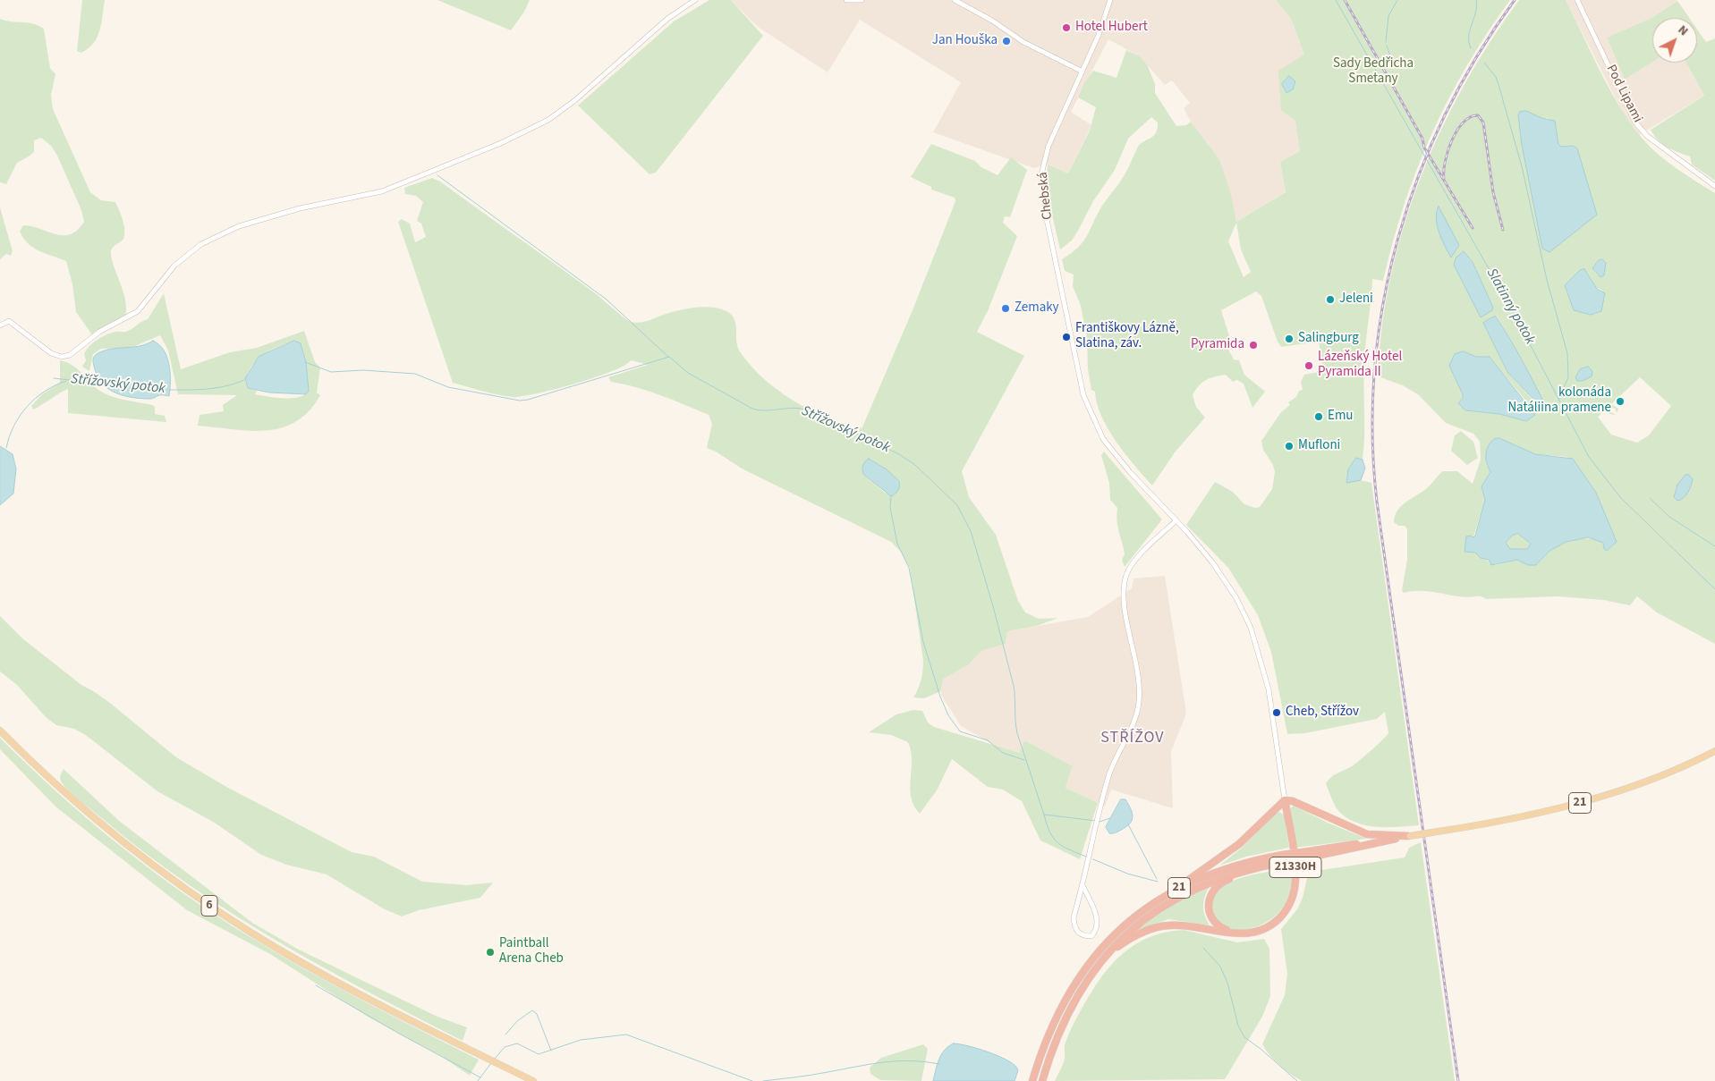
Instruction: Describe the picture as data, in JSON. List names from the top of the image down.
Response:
{
  "streets": {
    "highway": ["21", "21330H"],
    "main road": ["6"],
    "street": ["Pod Lipami", "Chebská"]
  },
  "crossings": [
    ["Chebská", "21330H"],
    ["21", "21330H"]
  ],
  "districts": ["STŘÍŽOV"],
  "water": ["Slatinný potok", "Střížovský potok"],
  "parks": ["Sady Bedřicha Smetany"],
  "places": [
    "Hotel Hubert",
    "Jan Houška",
    "Jeleni",
    "Zemaky",
    "Františkovy Lázně, Slatina, záv.",
    "Salingburg",
    "Pyramida",
    "Lázeňský Hotel Pyramida II",
    "kolonáda Natáliina pramene",
    "Emu",
    "Mufloni",
    "Cheb, Střížov",
    "Paintball Arena Cheb"
  ],
  "north": "top right"
}
